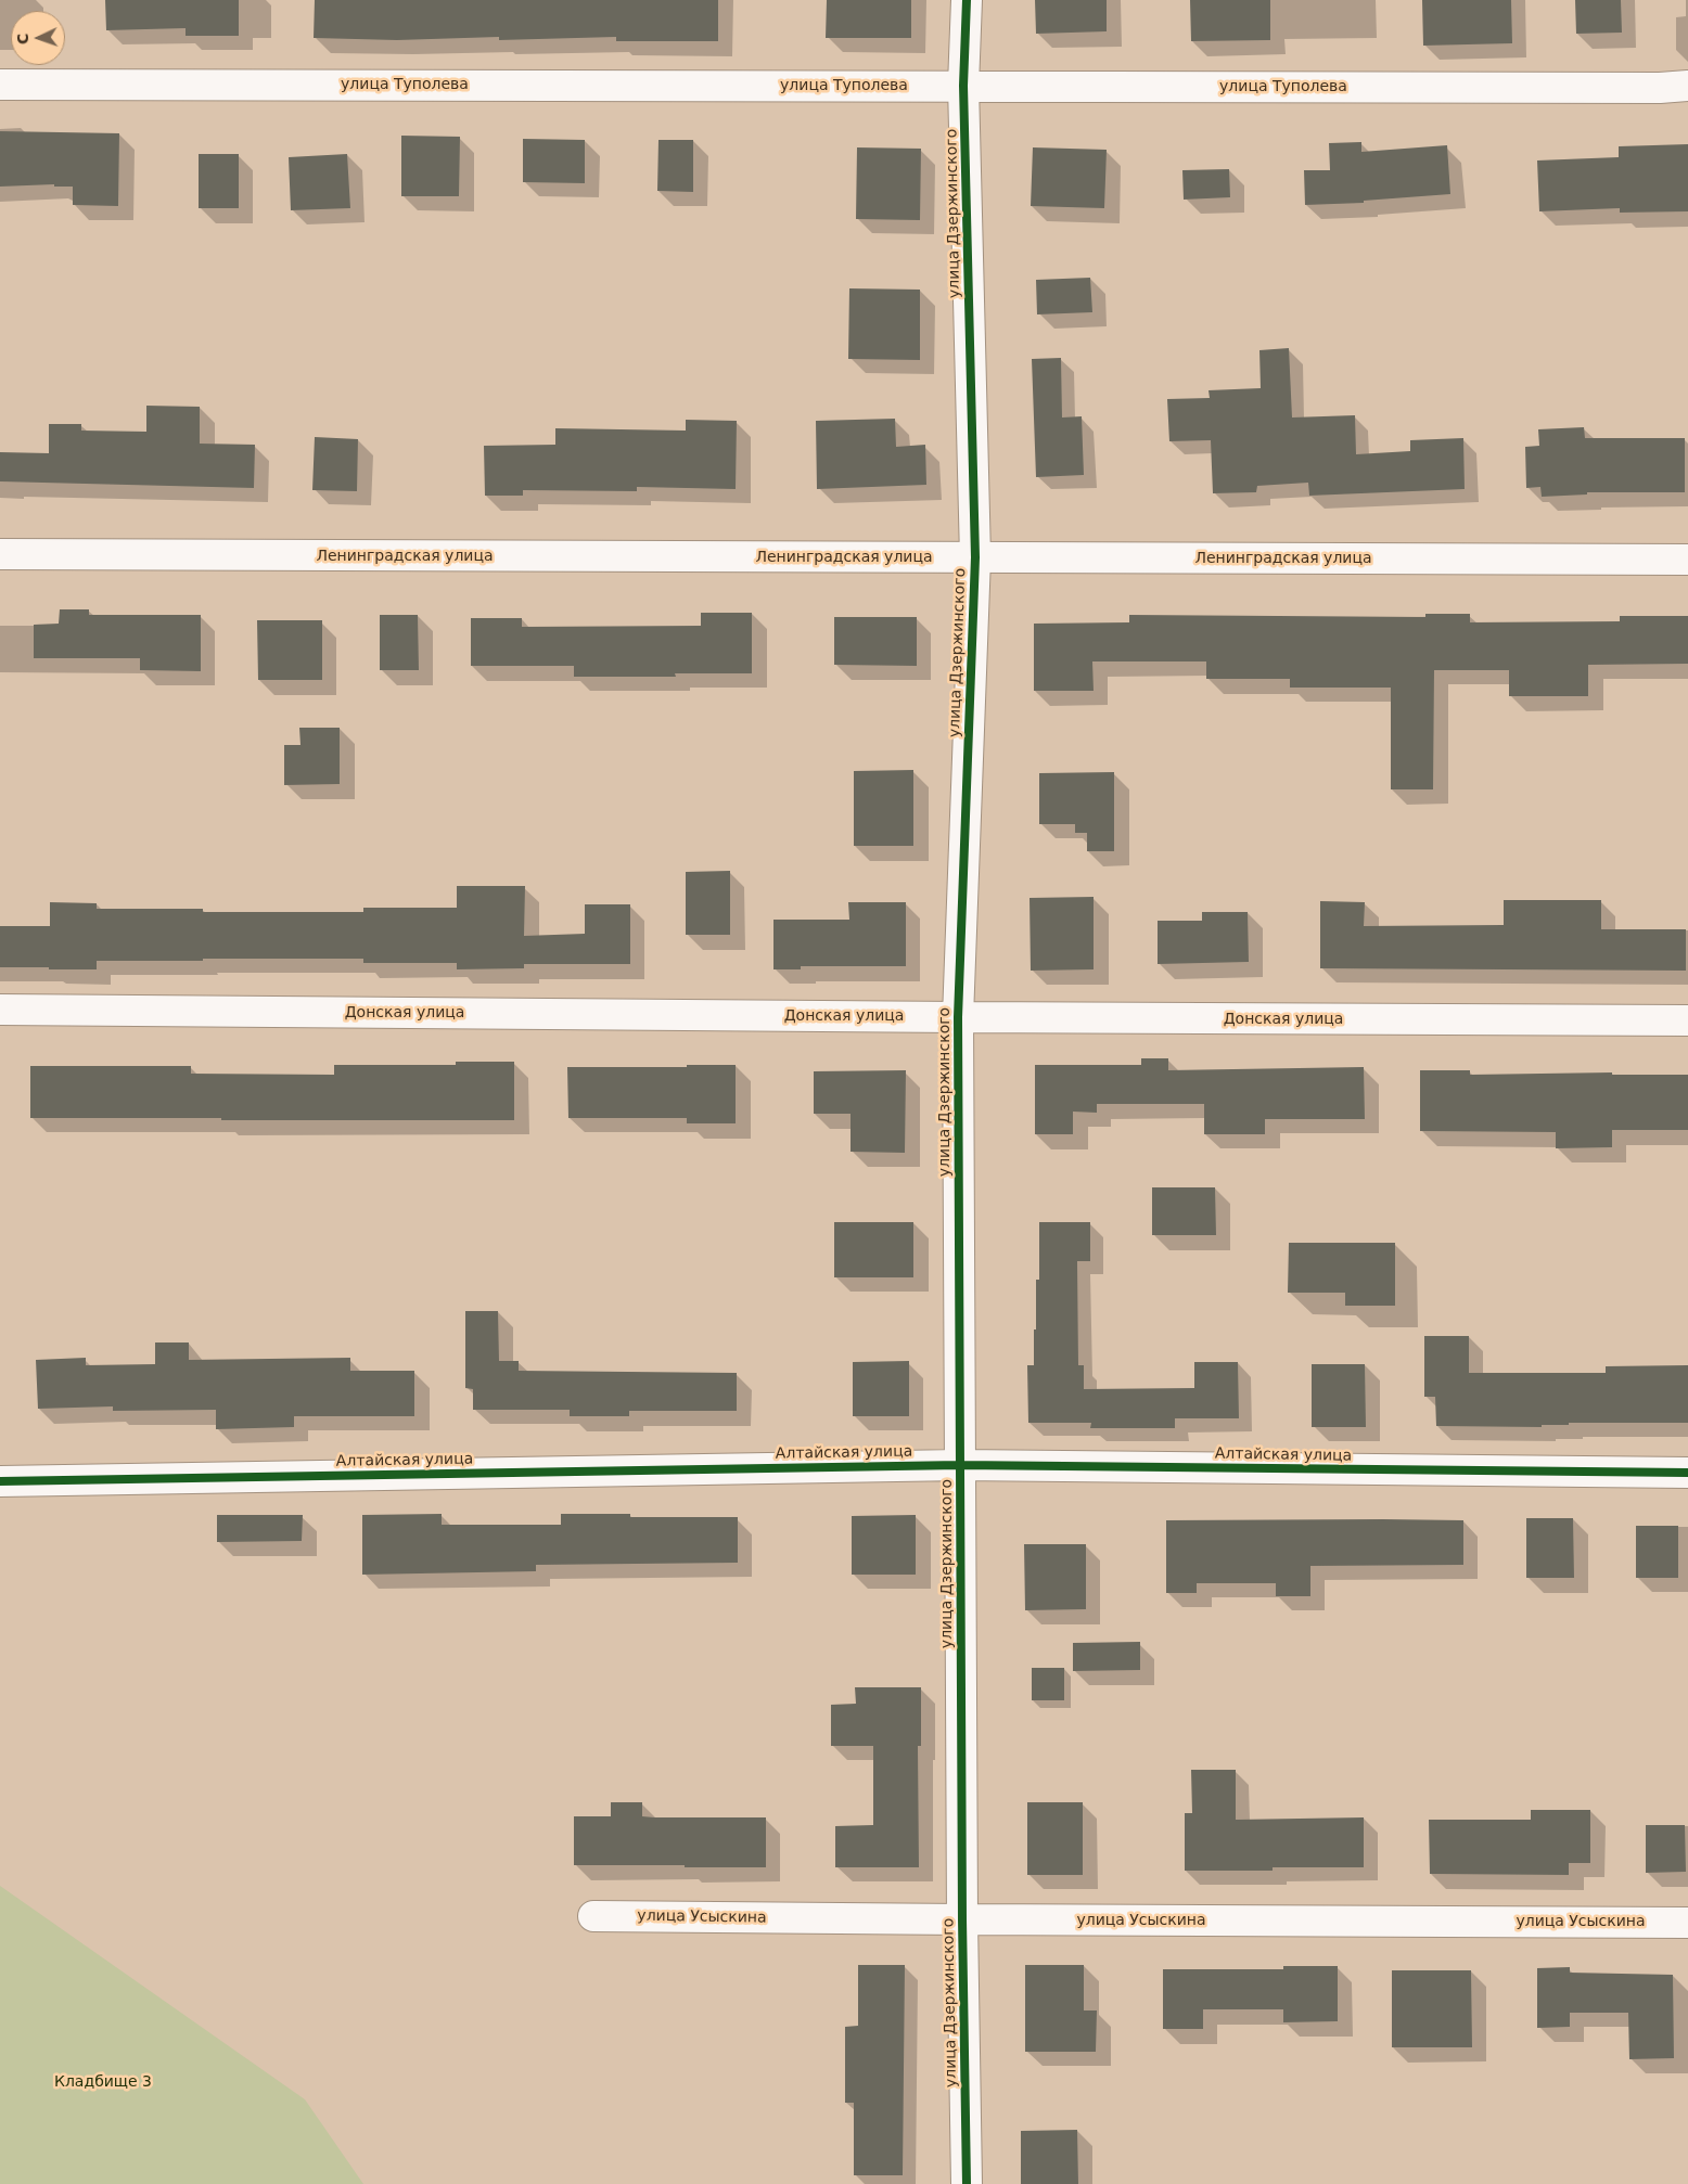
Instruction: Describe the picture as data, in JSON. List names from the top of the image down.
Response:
{
  "streets": {
    "street": [
      "улица Туполева",
      "улица Дзержинского",
      "Ленинградская улица",
      "Донская улица",
      "Алтайская улица",
      "улица Усыскина"
    ]
  },
  "crossings": [
    ["улица Туполева", "улица Дзержинского"],
    ["улица Дзержинского", "Ленинградская улица"],
    ["улица Дзержинского", "Донская улица"],
    ["улица Дзержинского", "Алтайская улица"],
    ["улица Дзержинского", "улица Усыскина"]
  ],
  "parks": ["Кладбище 3"],
  "north": "left"
}
